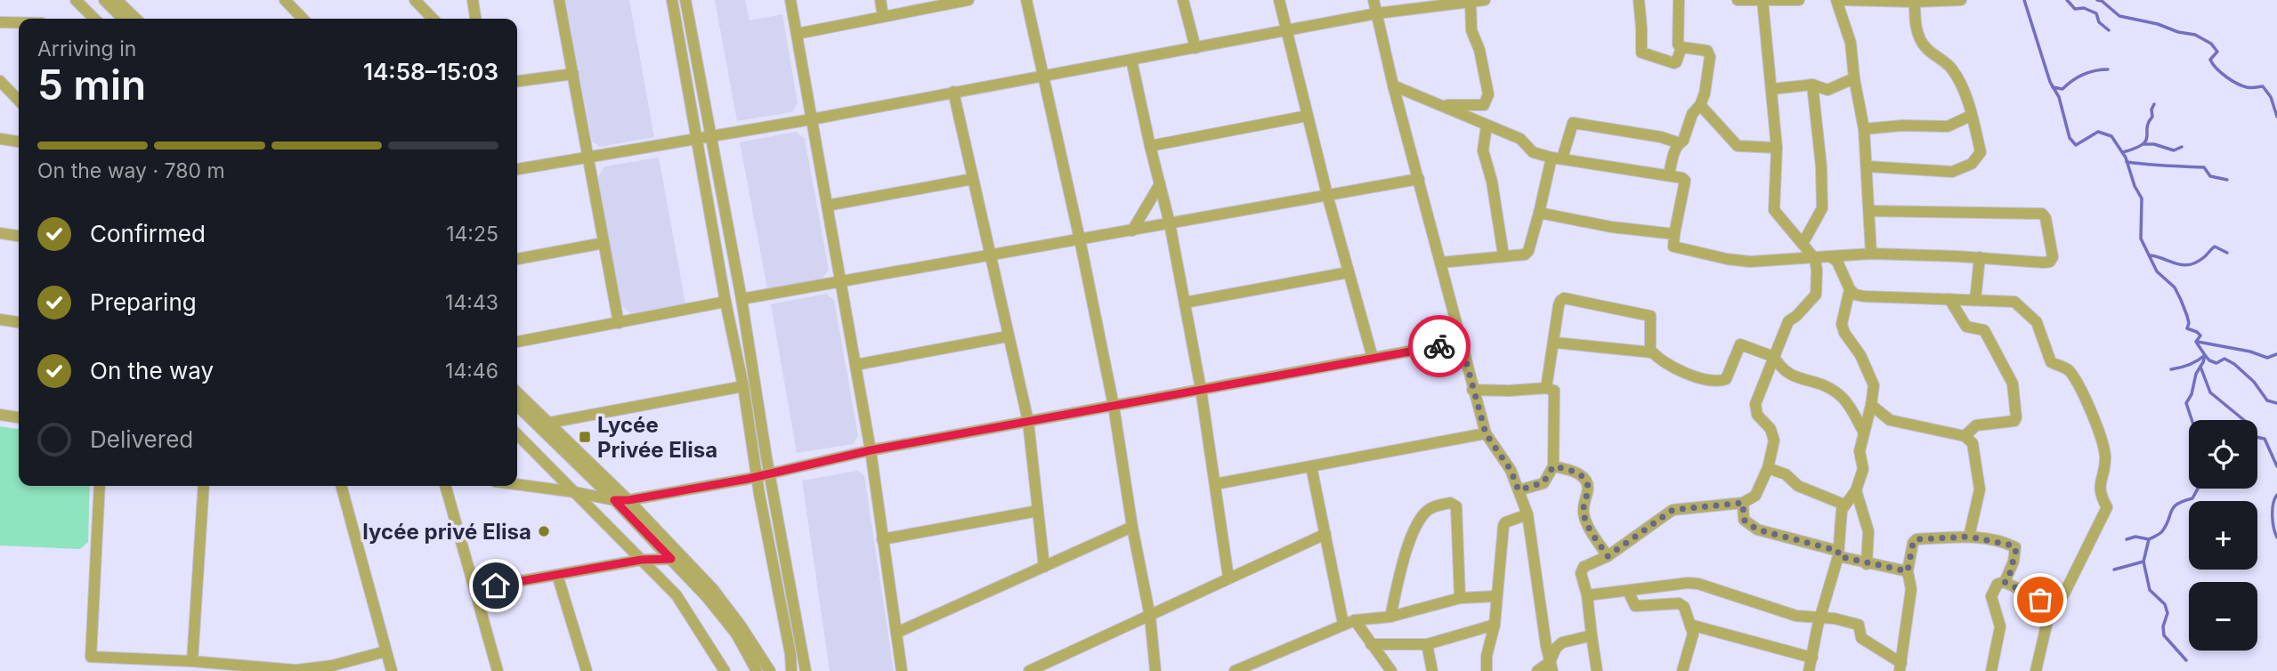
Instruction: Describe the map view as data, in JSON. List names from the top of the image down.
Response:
{
  "places": {
    "transit": ["Lycée Privée Elisa"],
    "other": ["lycée privé Elisa"]
  },
  "page": {
    "heading": ["5 min", "Arriving in", "14:58–15:03"],
    "bar": "On the way · 780 m",
    "list": [
      ["Confirmed", "14:25"],
      ["Preparing", "14:43"],
      ["On the way", "14:46"],
      "Delivered"
    ],
    "map_buttons": ["+", "−"]
  }
}
